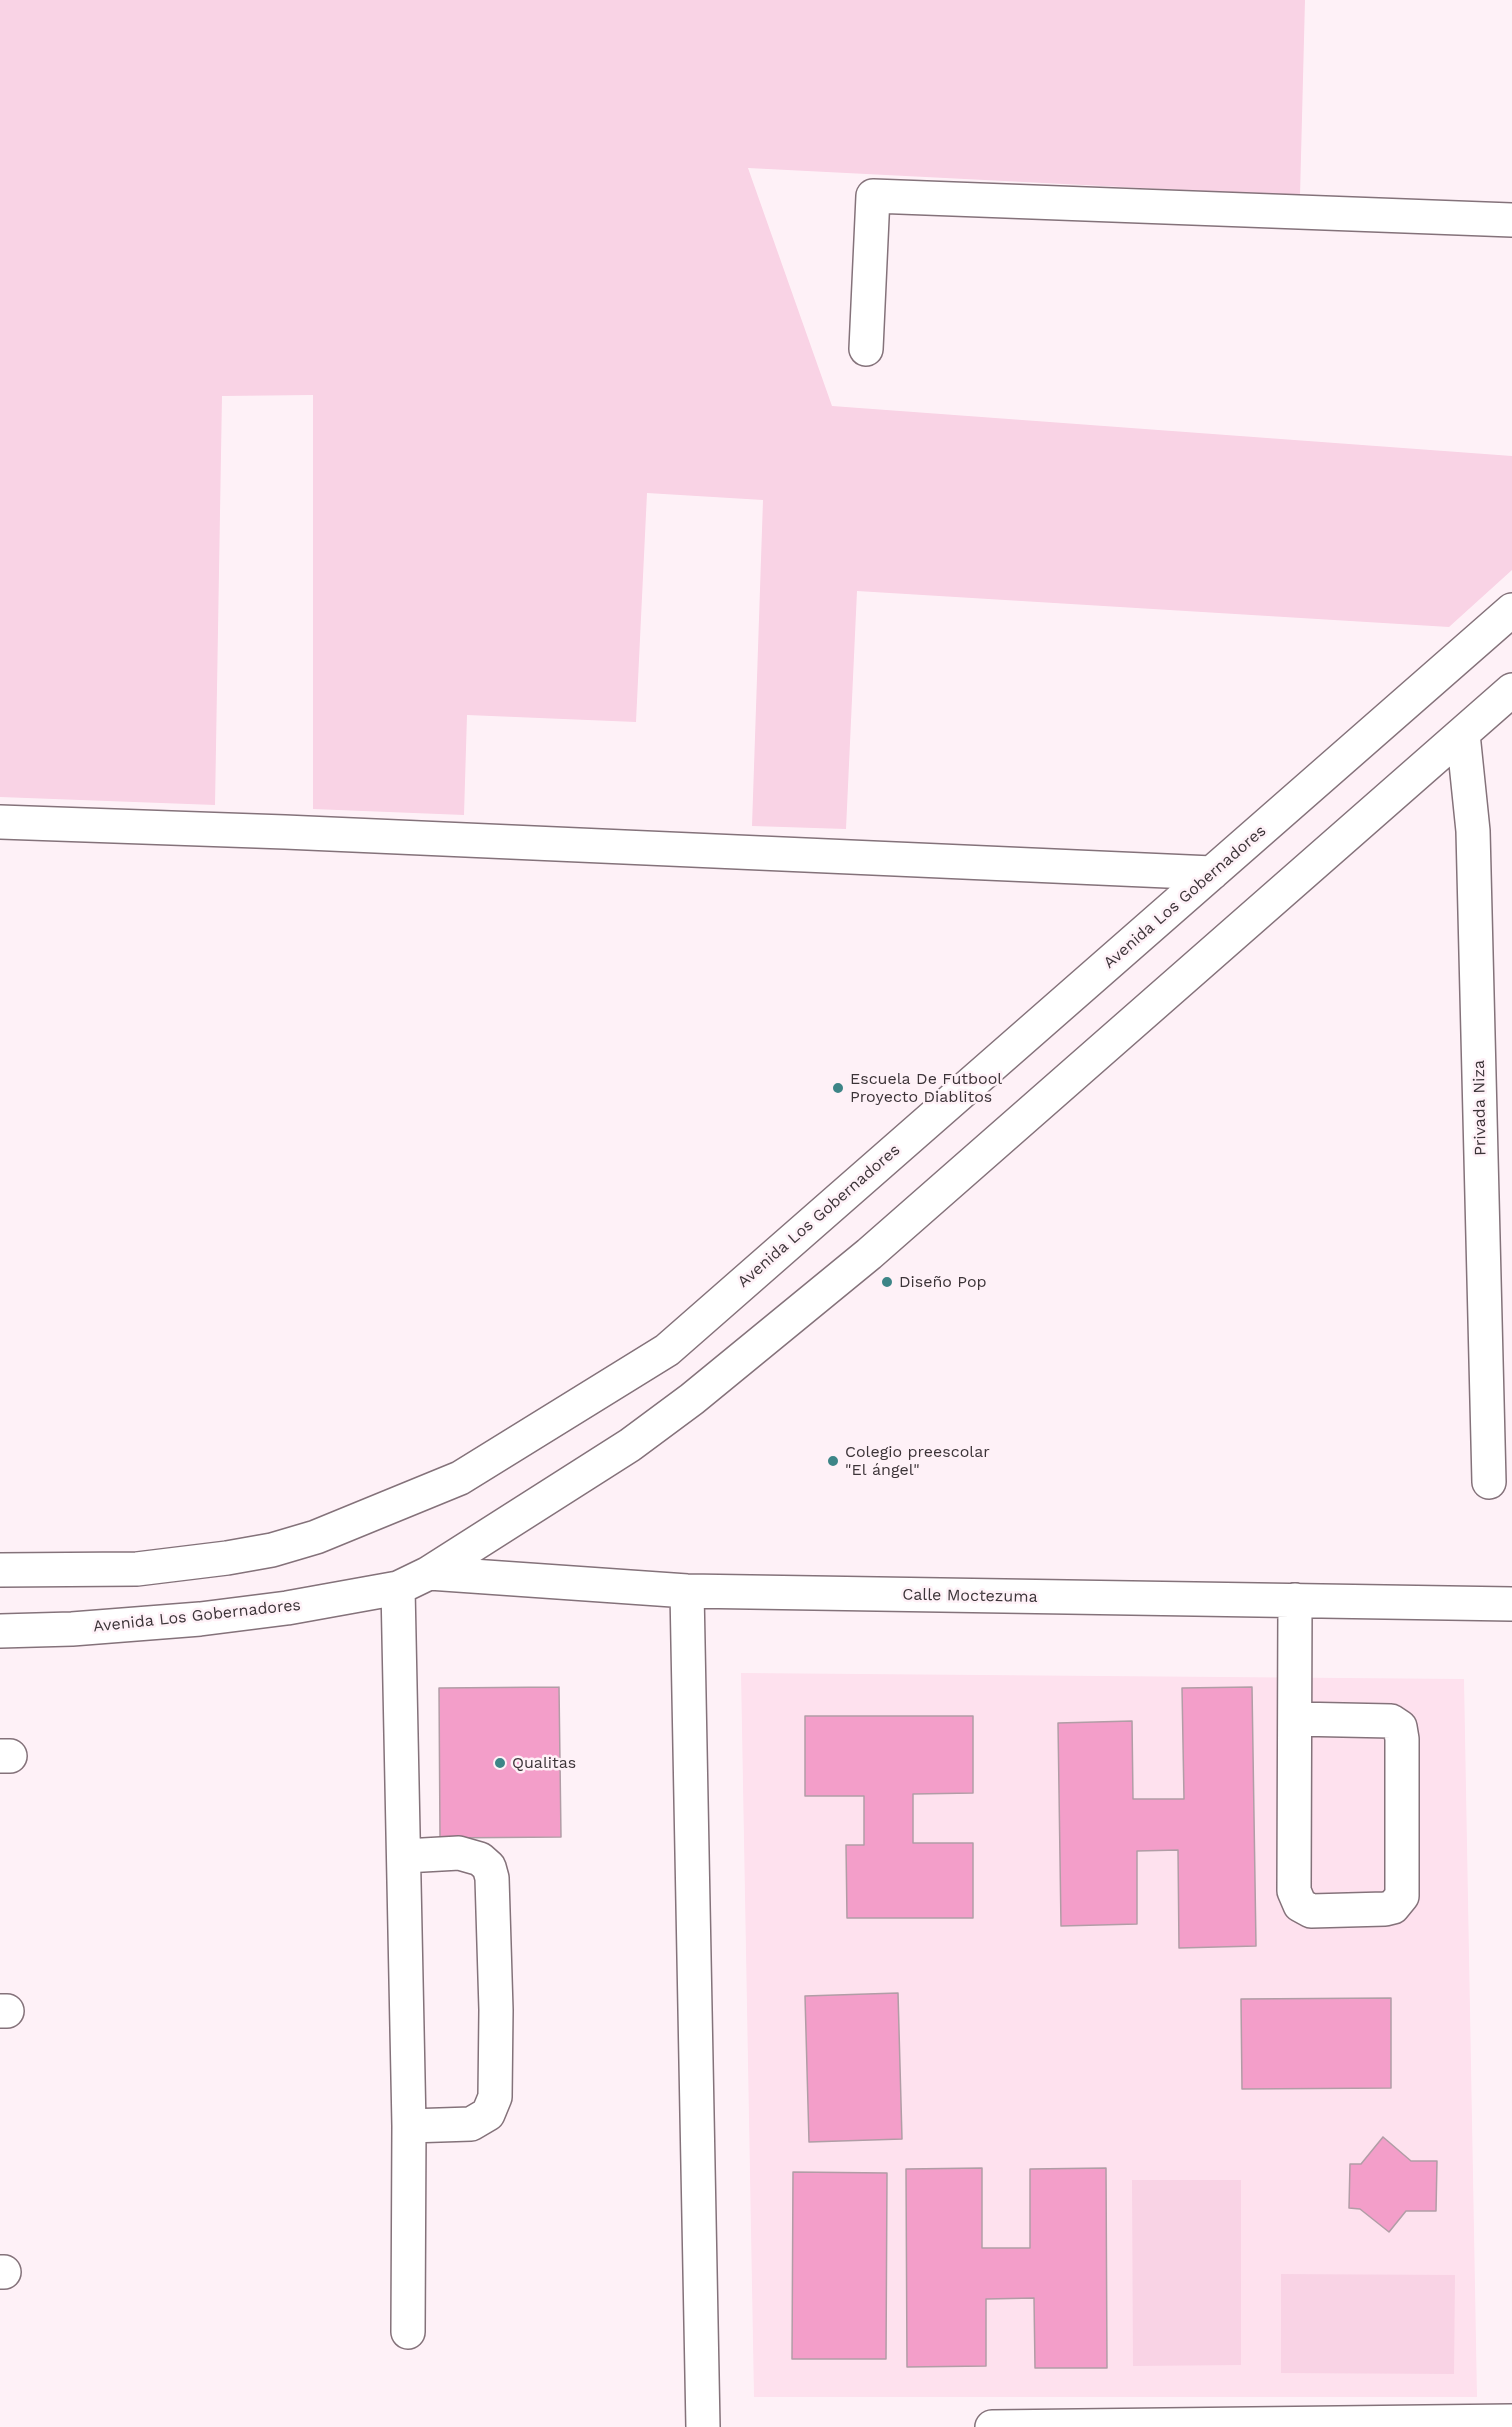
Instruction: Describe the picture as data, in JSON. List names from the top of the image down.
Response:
{
  "streets": {
    "street": ["Avenida Los Gobernadores", "Privada Niza", "Calle Moctezuma"]
  },
  "crossings": [
    ["Avenida Los Gobernadores", "Privada Niza"],
    ["Avenida Los Gobernadores", "Calle Moctezuma"]
  ],
  "places": [
    "Escuela De Futbool Proyecto Diablitos",
    "Diseño Pop",
    "Colegio preescolar \"El ángel\"",
    "Qualitas"
  ]
}
